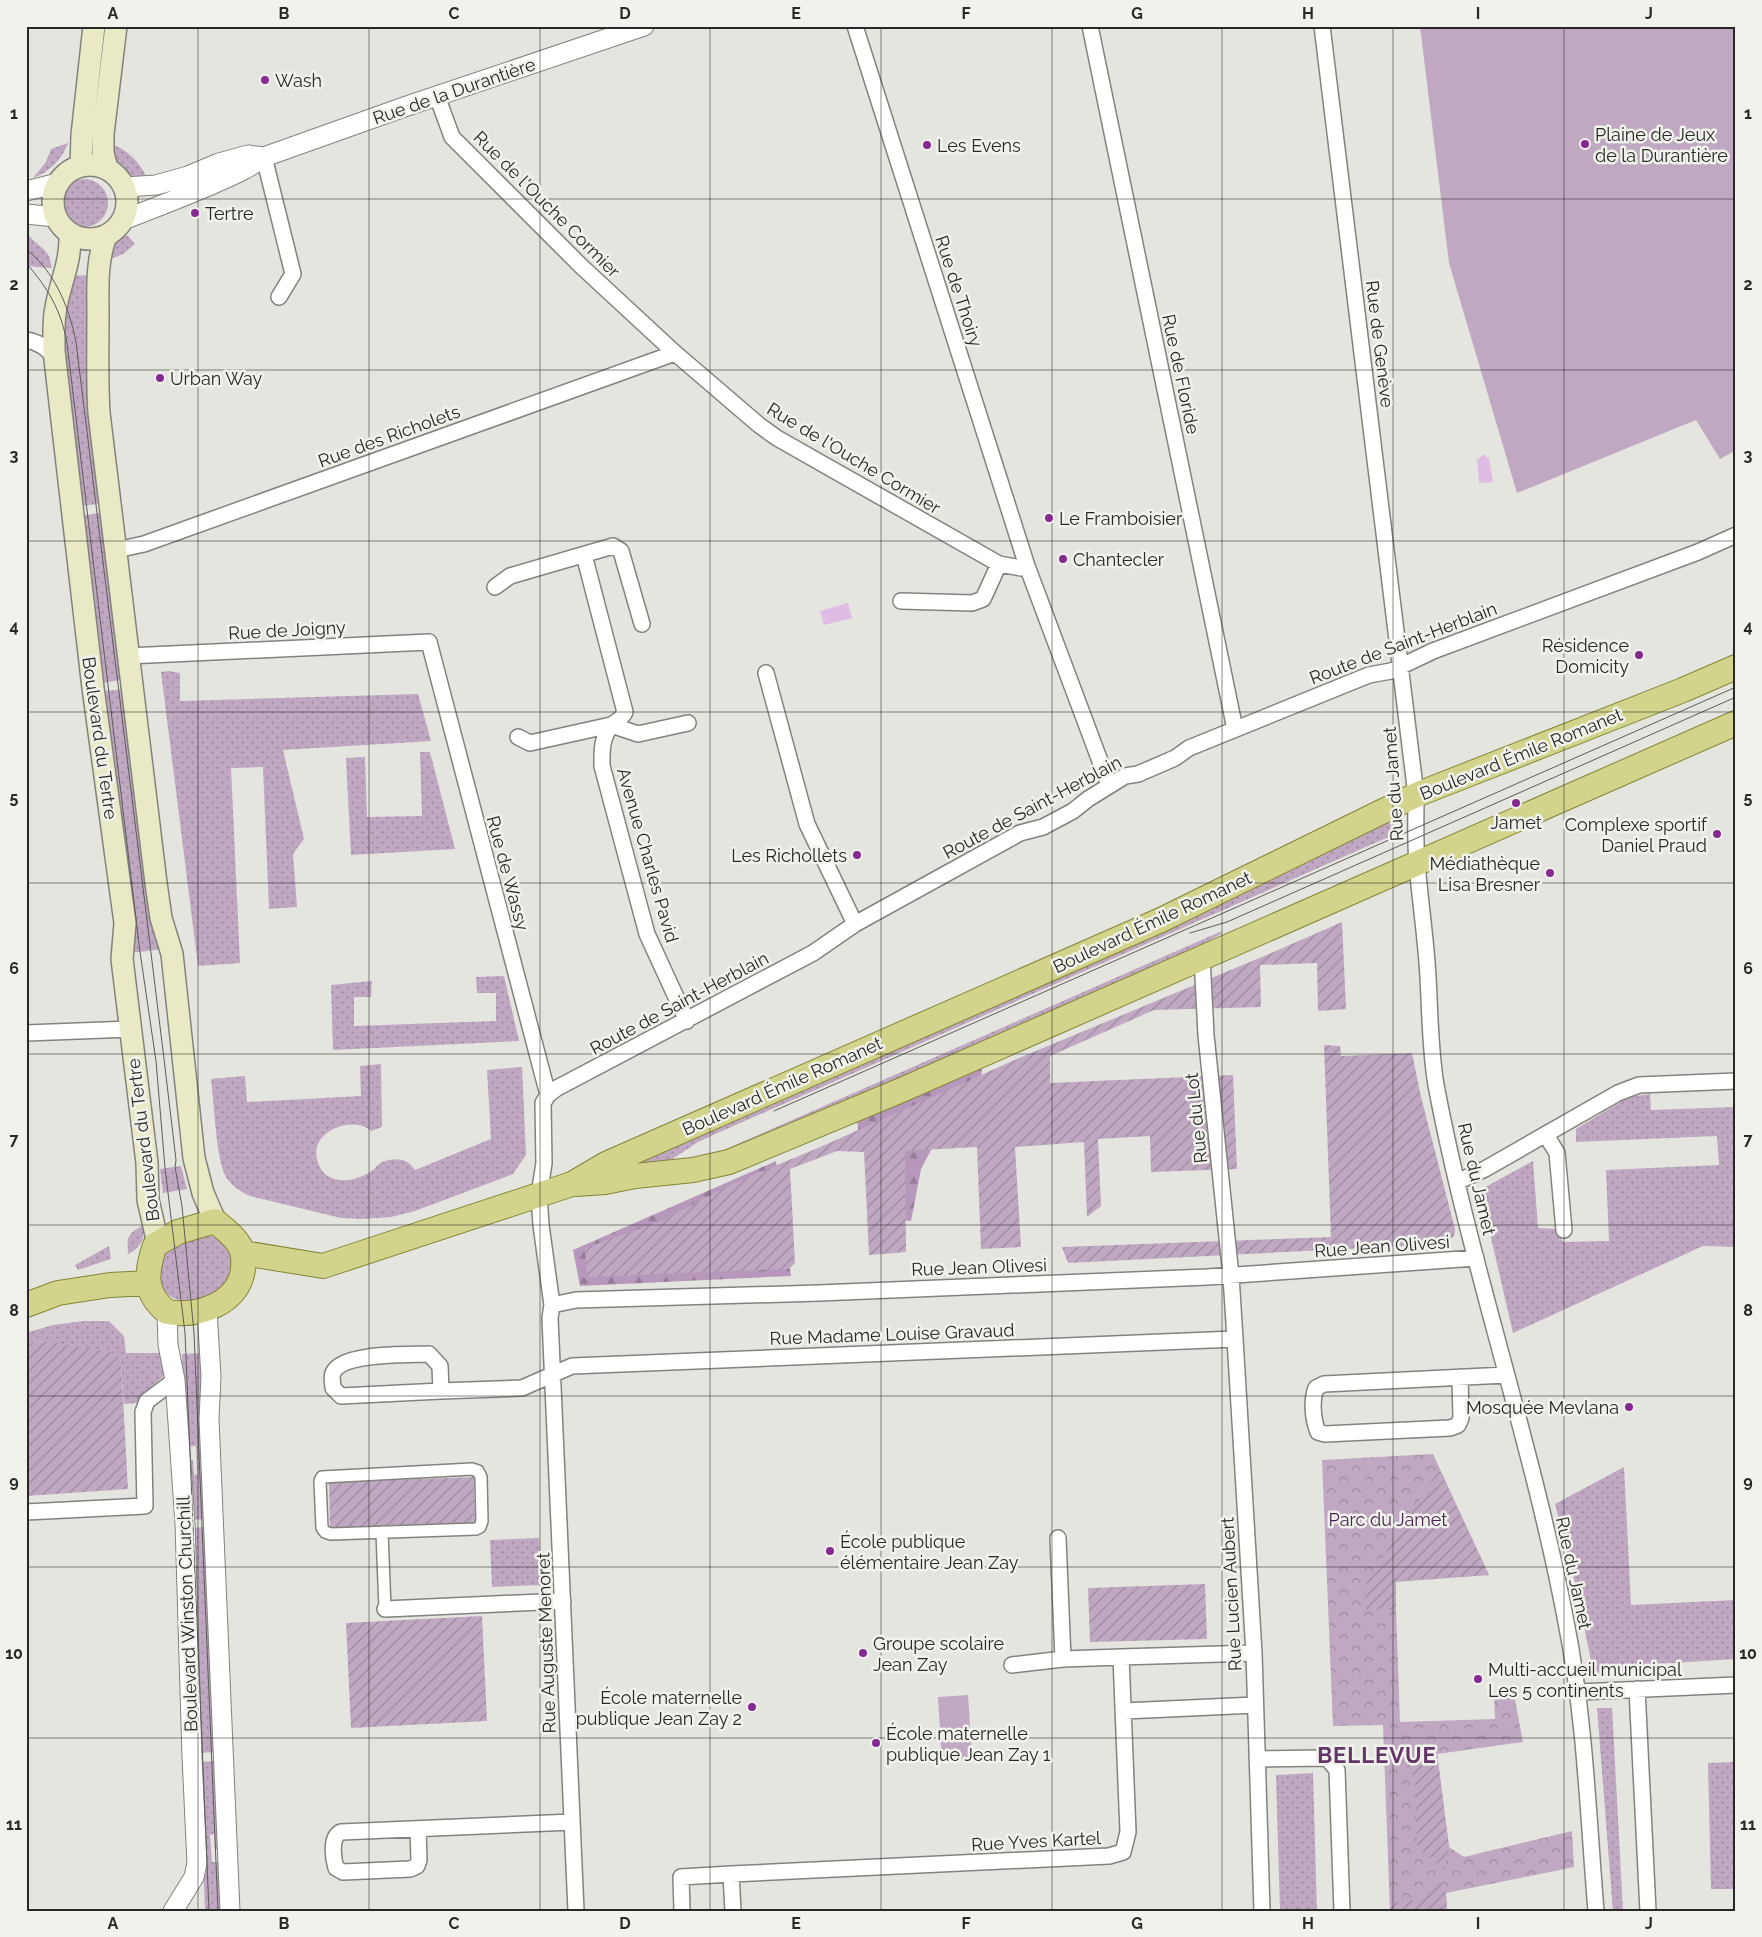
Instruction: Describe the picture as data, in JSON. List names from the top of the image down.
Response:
{
  "streets": {
    "main road": ["Boulevard du Tertre", "Boulevard Émile Romanet"],
    "street": [
      "Rue de la Durantière",
      "Rue de l'Ouche Cormier",
      "Rue de Thoiry",
      "Rue de Genève",
      "Rue de Floride",
      "Rue des Richolets",
      "Rue de Joigny",
      "Route de Saint-Herblain",
      "Rue du Jamet",
      "Avenue Charles Pavid",
      "Rue de Wassy",
      "Rue du Lot",
      "Rue Jean Olivesi",
      "Rue Madame Louise Gravaud",
      "Rue Lucien Aubert",
      "Boulevard Winston Churchill",
      "Rue Auguste Menoret",
      "Rue Yves Kartel"
    ]
  },
  "crossings": [
    ["Rue de la Durantière", "Rue de l'Ouche Cormier"],
    ["Rue de la Durantière", "Boulevard du Tertre"],
    ["Rue de l'Ouche Cormier", "Rue de Thoiry"],
    ["Rue de l'Ouche Cormier", "Rue des Richolets"],
    ["Rue de Genève", "Route de Saint-Herblain"],
    ["Rue de Genève", "Rue du Jamet"],
    ["Rue de Floride", "Route de Saint-Herblain"],
    ["Rue des Richolets", "Boulevard du Tertre"],
    ["Rue de Joigny", "Boulevard du Tertre"],
    ["Rue de Joigny", "Rue de Wassy"],
    ["Route de Saint-Herblain", "Rue du Jamet"],
    ["Route de Saint-Herblain", "Avenue Charles Pavid"],
    ["Route de Saint-Herblain", "Rue de Wassy"],
    ["Boulevard du Tertre", "Boulevard Émile Romanet"],
    ["Boulevard du Tertre", "Boulevard Winston Churchill"],
    ["Boulevard Émile Romanet", "Rue du Jamet"],
    ["Boulevard Émile Romanet", "Rue du Lot"],
    ["Boulevard Émile Romanet", "Boulevard Winston Churchill"],
    ["Rue du Jamet", "Rue Jean Olivesi"],
    ["Rue du Lot", "Rue Jean Olivesi"],
    ["Rue du Lot", "Rue Lucien Aubert"],
    ["Rue Jean Olivesi", "Rue Lucien Aubert"],
    ["Rue Madame Louise Gravaud", "Rue Lucien Aubert"],
    ["Rue Madame Louise Gravaud", "Rue Auguste Menoret"]
  ],
  "districts": ["BELLEVUE"],
  "parks": ["Parc du Jamet"],
  "places": [
    "Wash",
    "Plaine de Jeux de la Durantière",
    "Les Evens",
    "Tertre",
    "Urban Way",
    "Le Framboisier",
    "Chantecler",
    "Résidence Domicity",
    "Jamet",
    "Complexe sportif Daniel Praud",
    "Les Richollets",
    "Médiathèque Lisa Bresner",
    "Mosquée Mevlana",
    "École publique élémentaire Jean Zay",
    "Groupe scolaire Jean Zay",
    "Multi-accueil municipal Les 5 continents",
    "École maternelle publique Jean Zay 2",
    "École maternelle publique Jean Zay 1"
  ],
  "grid": {
    "columns": [
      "A",
      "B",
      "C",
      "D",
      "E",
      "F",
      "G",
      "H",
      "I",
      "J"
    ],
    "rows": [
      "1",
      "2",
      "3",
      "4",
      "5",
      "6",
      "7",
      "8",
      "9",
      "10",
      "11"
    ]
  }
}
